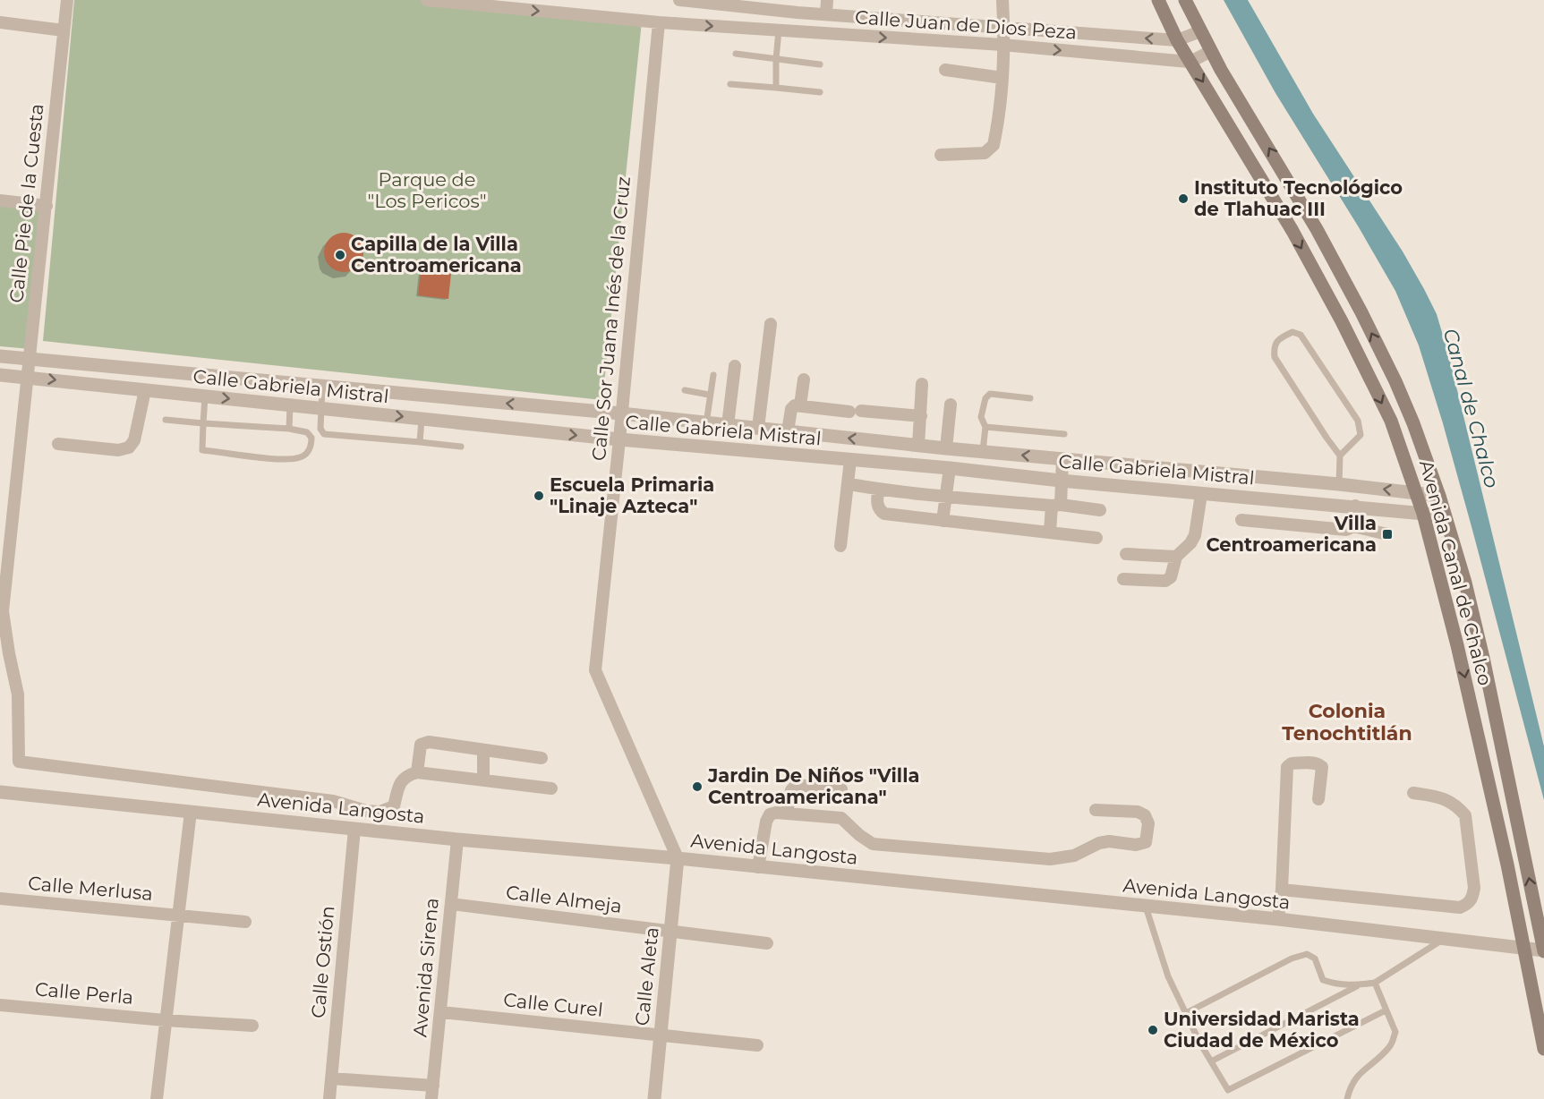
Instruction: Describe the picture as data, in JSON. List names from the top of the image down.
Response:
{
  "streets": {
    "main road": ["Avenida Canal de Chalco"],
    "street": [
      "Calle Juan de Dios Peza",
      "Calle Pie de la Cuesta",
      "Calle Sor Juana Inés de la Cruz",
      "Calle Gabriela Mistral",
      "Avenida Langosta",
      "Calle Merlusa",
      "Calle Almeja",
      "Calle Ostión",
      "Avenida Sirena",
      "Calle Aleta",
      "Calle Perla",
      "Calle Curel"
    ]
  },
  "crossings": [
    ["Calle Juan de Dios Peza", "Calle Sor Juana Inés de la Cruz"],
    ["Calle Juan de Dios Peza", "Avenida Canal de Chalco"],
    ["Calle Pie de la Cuesta", "Calle Gabriela Mistral"],
    ["Calle Sor Juana Inés de la Cruz", "Calle Gabriela Mistral"],
    ["Calle Sor Juana Inés de la Cruz", "Avenida Langosta"],
    ["Calle Sor Juana Inés de la Cruz", "Calle Aleta"],
    ["Calle Gabriela Mistral", "Avenida Canal de Chalco"],
    ["Avenida Canal de Chalco", "Avenida Langosta"],
    ["Avenida Langosta", "Calle Ostión"],
    ["Avenida Langosta", "Avenida Sirena"],
    ["Avenida Langosta", "Calle Aleta"],
    ["Calle Almeja", "Avenida Sirena"],
    ["Calle Almeja", "Calle Aleta"],
    ["Avenida Sirena", "Calle Curel"],
    ["Calle Aleta", "Calle Curel"]
  ],
  "districts": ["Colonia Tenochtitlán"],
  "water": ["Canal de Chalco"],
  "parks": ["Parque de \"Los Pericos\""],
  "places": {
    "other": [
      "Instituto Tecnológico de Tlahuac III",
      "Capilla de la Villa Centroamericana",
      "Escuela Primaria \"Linaje Azteca\"",
      "Jardin De Niños \"Villa Centroamericana\"",
      "Universidad Marista Ciudad de México"
    ],
    "transit": ["Villa Centroamericana"]
  }
}
